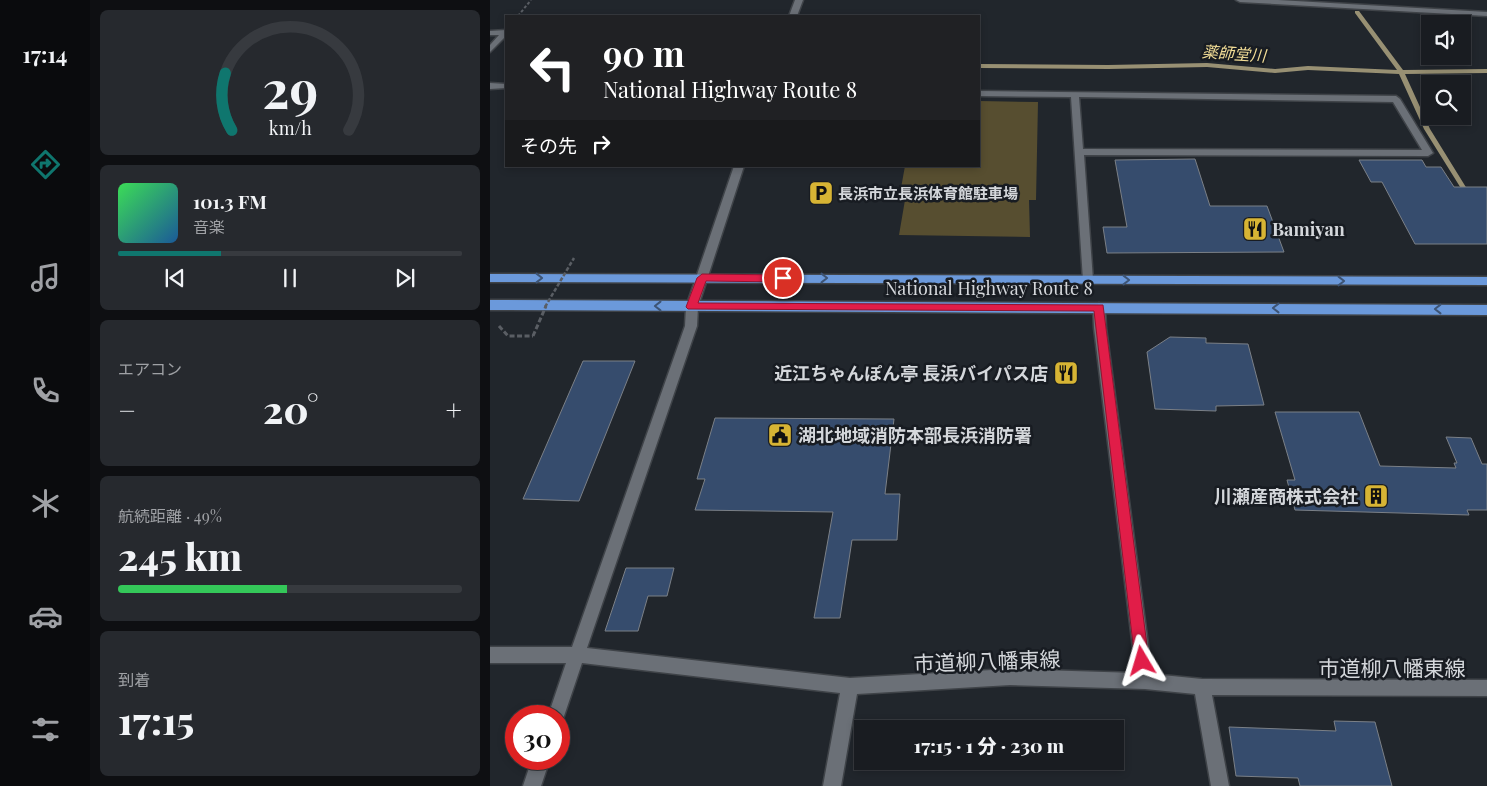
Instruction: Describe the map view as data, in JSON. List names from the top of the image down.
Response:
{
  "streets": {
    "highway": ["National Highway Route 8"],
    "street": ["市道柳八幡東線"]
  },
  "water": ["薬師堂川"],
  "places": {
    "parking": ["長浜市立長浜体育館駐車場"],
    "restaurant": ["Bamiyan", "近江ちゃんぽん亭 長浜バイパス店"],
    "public building": ["湖北地域消防本部長浜消防署"],
    "building": ["川瀬産商株式会社"]
  },
  "page": {
    "tabs": "17:14",
    "turn": ["90 m", "National Highway Route 8"],
    "then": "その先",
    "song": ["101.3 FM", "音楽"],
    "tile": [
      "エアコン",
      ["航続距離 · 49%", "245 km"],
      ["到着", "17:15"]
    ],
    "heat": ["−", "20°", "+"],
    "limit": "30",
    "trip": "17:15 · 1 分 · 230 m",
    "gauge": ["29", "km/h"]
  }
}
